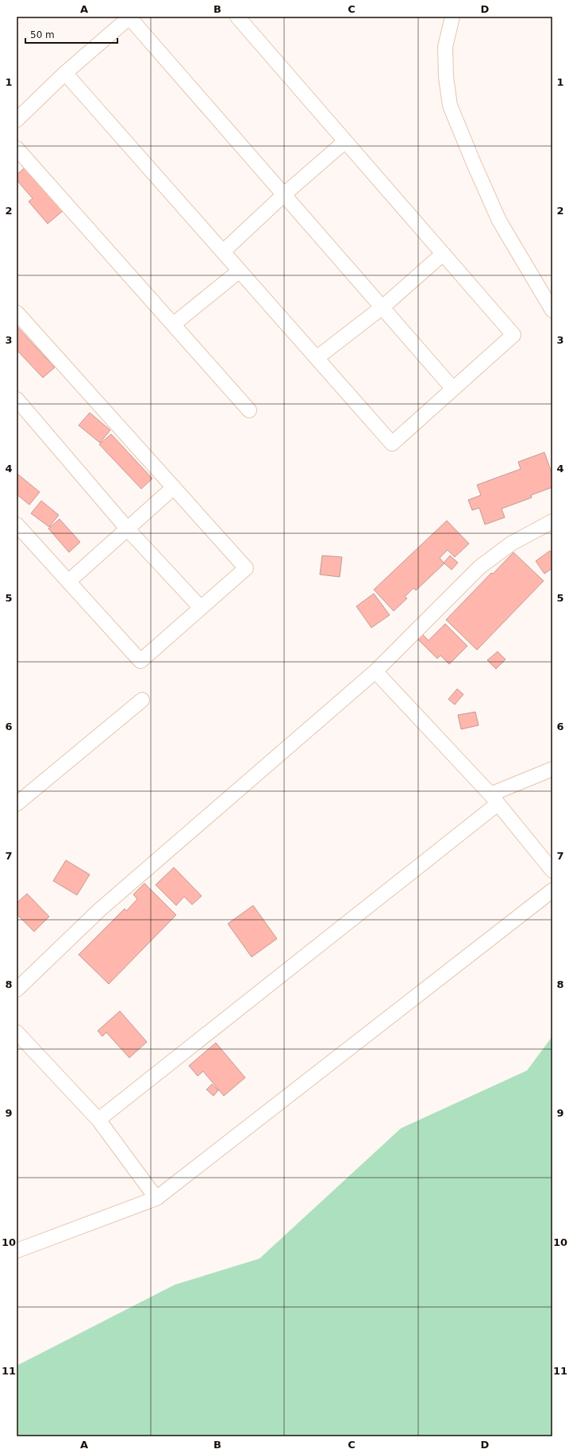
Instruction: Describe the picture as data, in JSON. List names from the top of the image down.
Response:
{
  "scale_bar": "50 m",
  "grid": {
    "columns": [
      "A",
      "B",
      "C",
      "D"
    ],
    "rows": [
      "1",
      "2",
      "3",
      "4",
      "5",
      "6",
      "7",
      "8",
      "9",
      "10",
      "11"
    ]
  }
}
